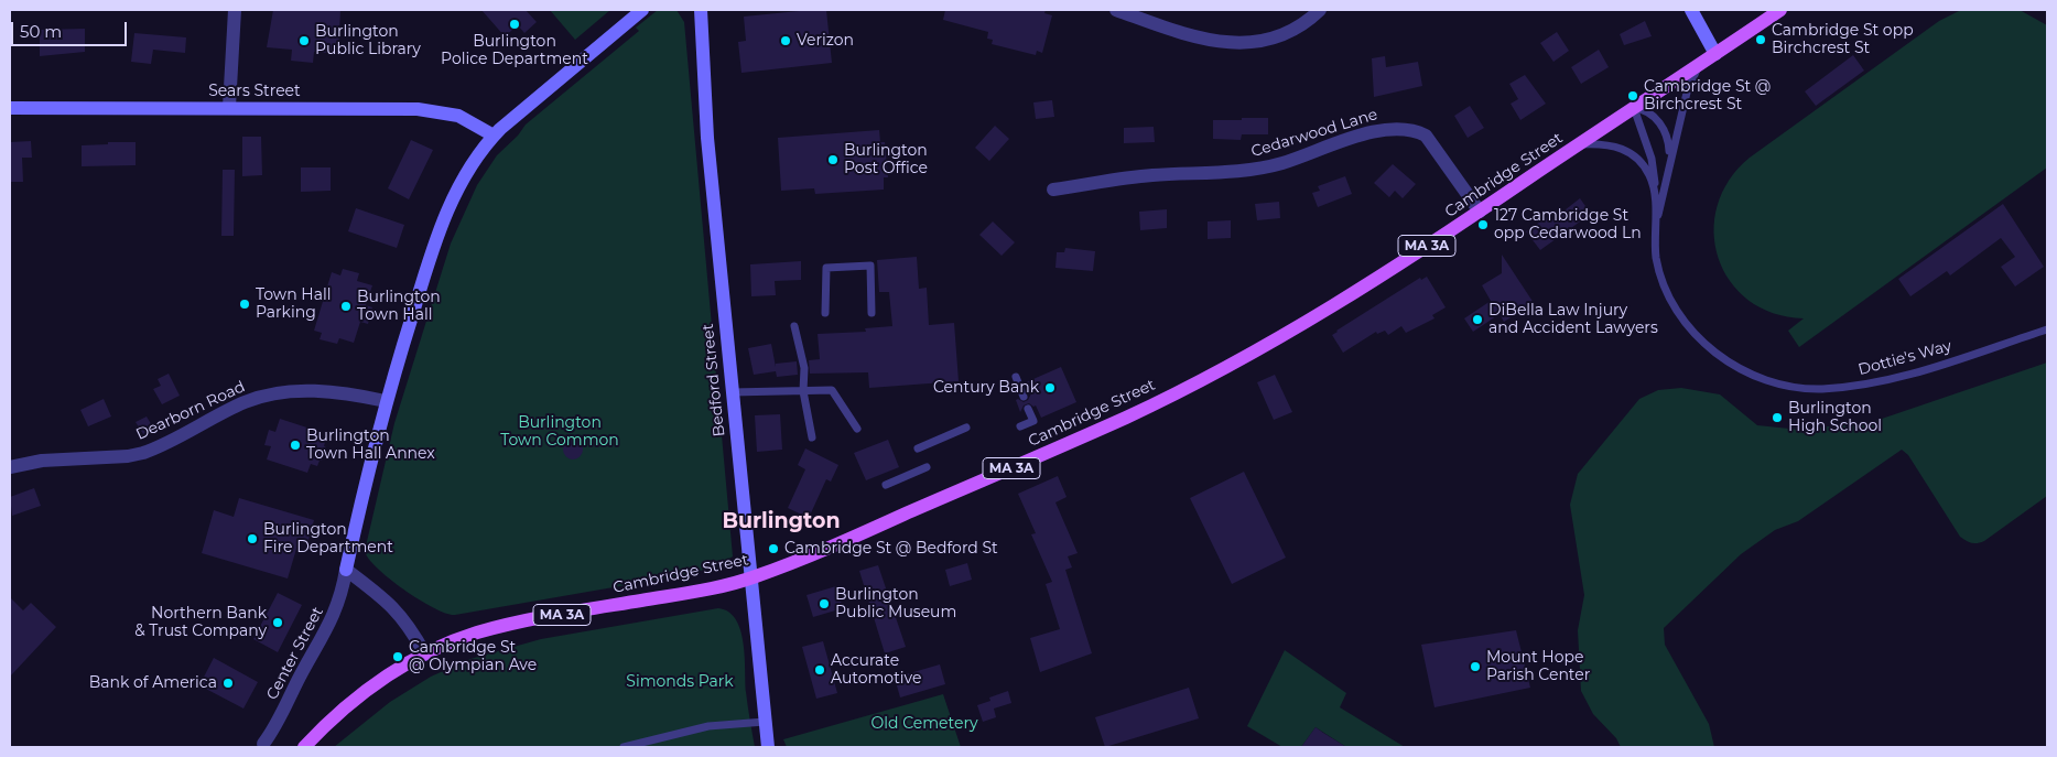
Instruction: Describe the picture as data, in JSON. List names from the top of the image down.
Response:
{
  "streets": {
    "main road": [
      "Sears Street",
      "Cambridge Street",
      "MA 3A",
      "Bedford Street",
      "Center Street"
    ],
    "street": ["Cedarwood Lane", "Dearborn Road"],
    "lane": ["Dottie's Way"]
  },
  "crossings": [
    ["Sears Street", "Center Street"],
    ["Cedarwood Lane", "Cambridge Street"],
    ["Cambridge Street", "Dottie's Way"],
    ["Cambridge Street", "Bedford Street"],
    ["Dearborn Road", "Center Street"]
  ],
  "districts": ["Burlington"],
  "parks": ["Burlington Town Common", "Simonds Park", "Old Cemetery"],
  "places": [
    "Burlington Police Department",
    "Cambridge St opp Birchcrest St",
    "Burlington Public Library",
    "Verizon",
    "Cambridge St @ Birchcrest St",
    "Burlington Post Office",
    "127 Cambridge St opp Cedarwood Ln",
    "Town Hall Parking",
    "Burlington Town Hall",
    "DiBella Law Injury and Accident Lawyers",
    "Century Bank",
    "Burlington High School",
    "Burlington Town Hall Annex",
    "Burlington Fire Department",
    "Cambridge St @ Bedford St",
    "Burlington Public Museum",
    "Northern Bank & Trust Company",
    "Cambridge St @ Olympian Ave",
    "Mount Hope Parish Center",
    "Accurate Automotive",
    "Bank of America"
  ],
  "scale_bar": "50 m"
}
